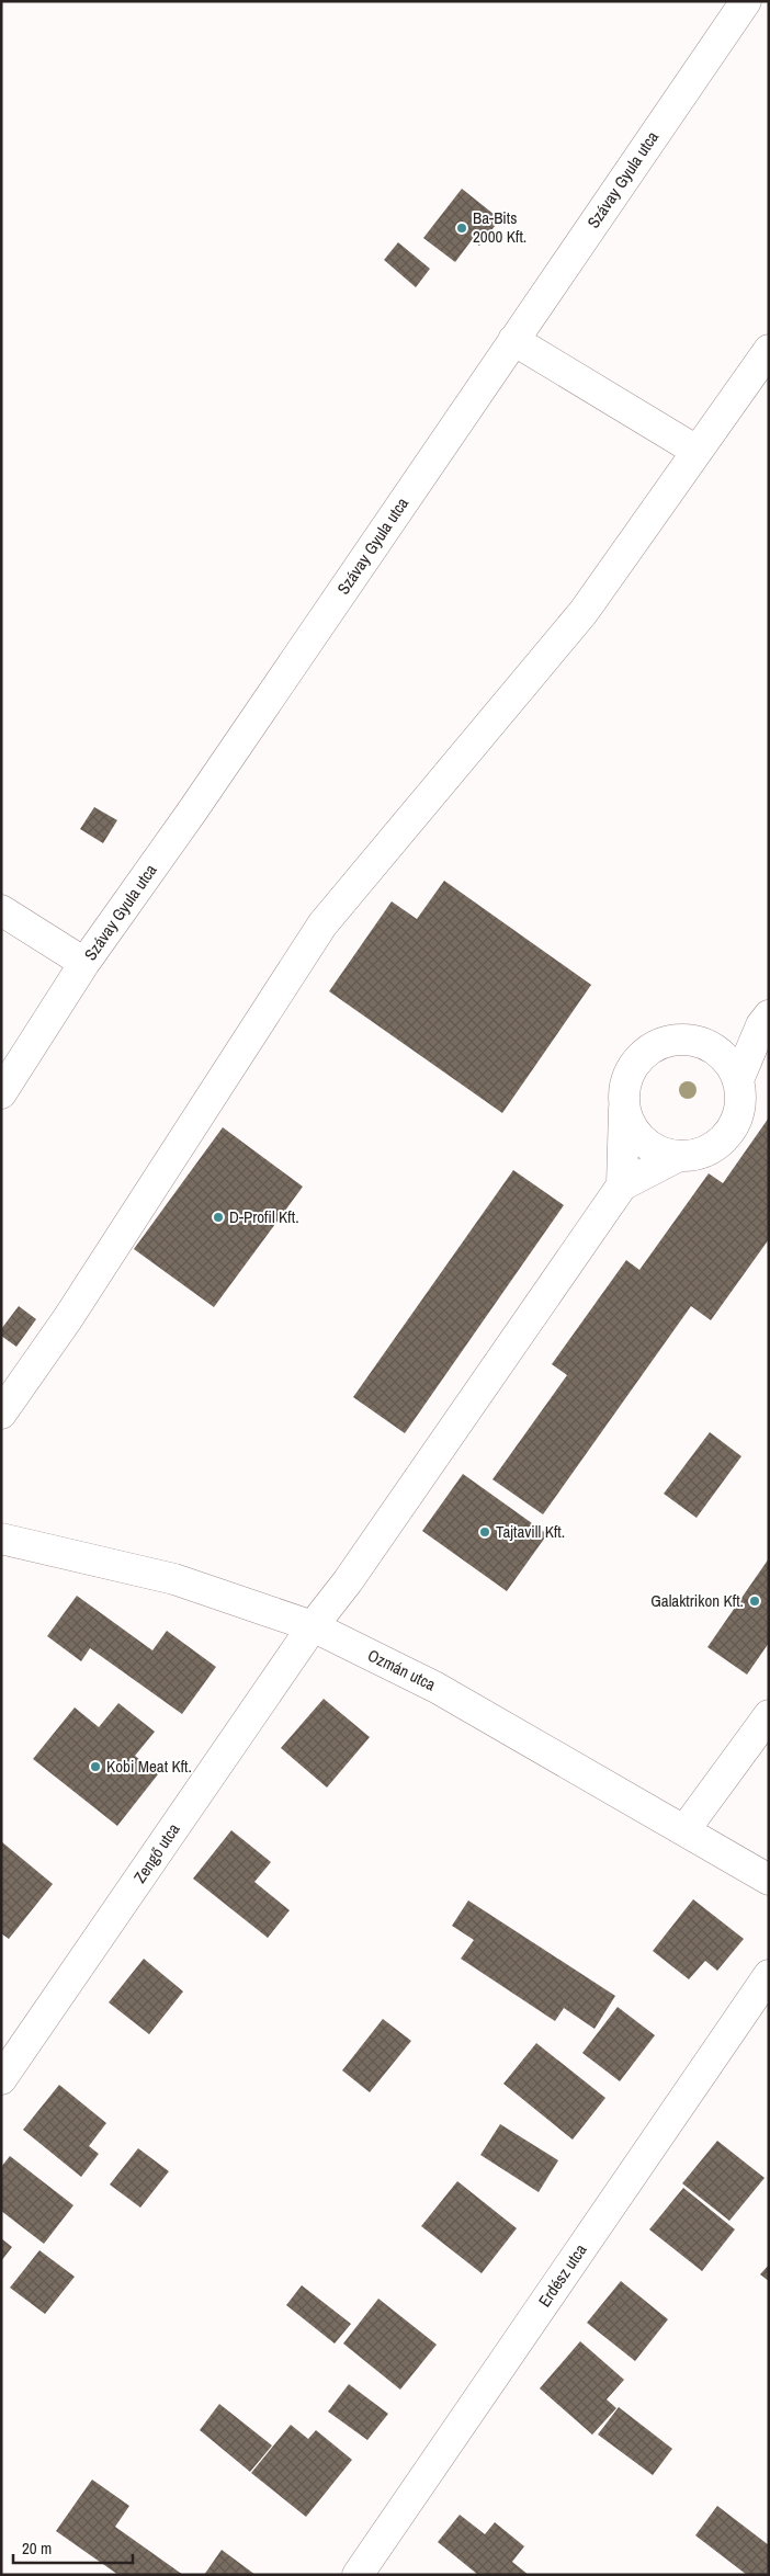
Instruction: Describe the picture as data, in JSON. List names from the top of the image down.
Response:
{
  "streets": {
    "street": [
      "Szávay Gyula utca",
      "Ozmán utca",
      "Zengő utca",
      "Erdész utca"
    ]
  },
  "crossings": [
    ["Ozmán utca", "Zengő utca"]
  ],
  "places": [
    "Ba-Bits 2000 Kft.",
    "D-Profil Kft.",
    "Tajtavill Kft.",
    "Galaktrikon Kft.",
    "Kobi Meat Kft."
  ],
  "scale_bar": "20 m"
}
